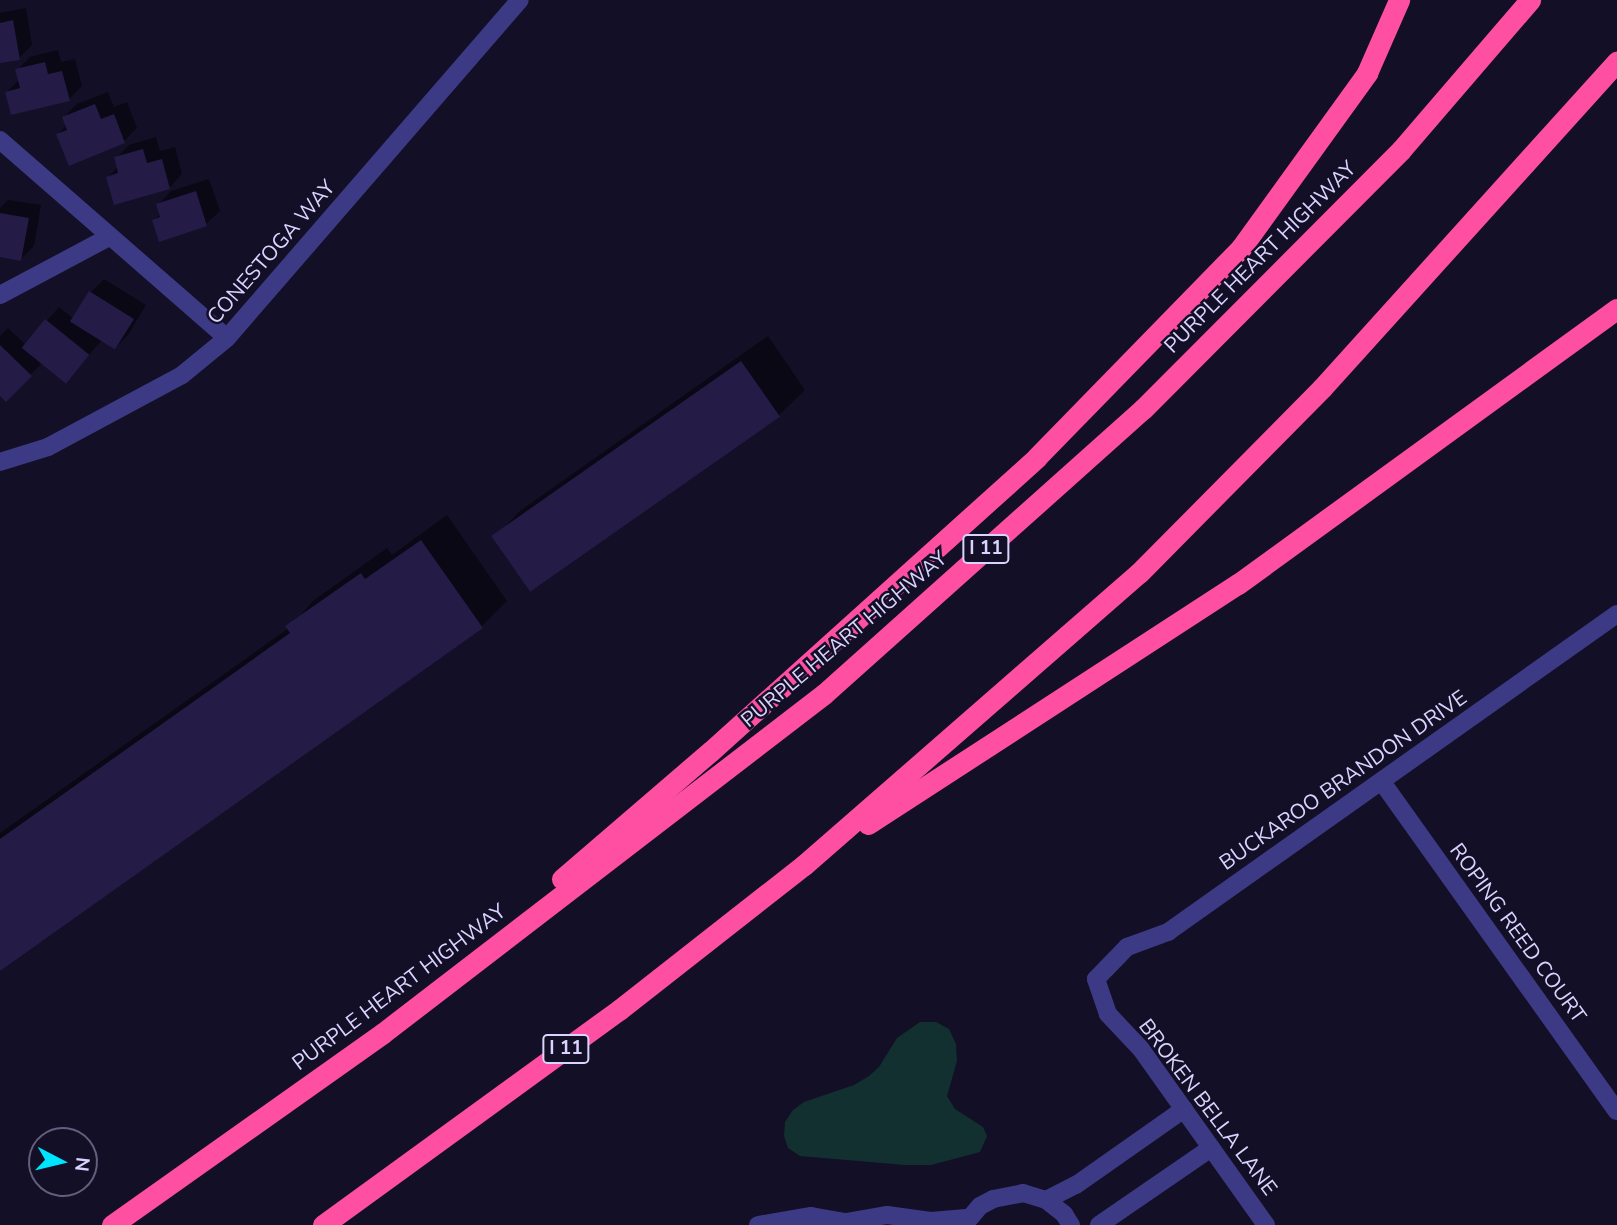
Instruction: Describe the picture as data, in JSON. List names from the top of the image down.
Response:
{
  "streets": {
    "highway": ["PURPLE HEART HIGHWAY", "I 11"],
    "street": [
      "CONESTOGA WAY",
      "BUCKAROO BRANDON DRIVE",
      "ROPING REED COURT",
      "BROKEN BELLA LANE"
    ]
  },
  "crossings": [
    ["BUCKAROO BRANDON DRIVE", "ROPING REED COURT"],
    ["BUCKAROO BRANDON DRIVE", "BROKEN BELLA LANE"]
  ],
  "north": "right"
}
